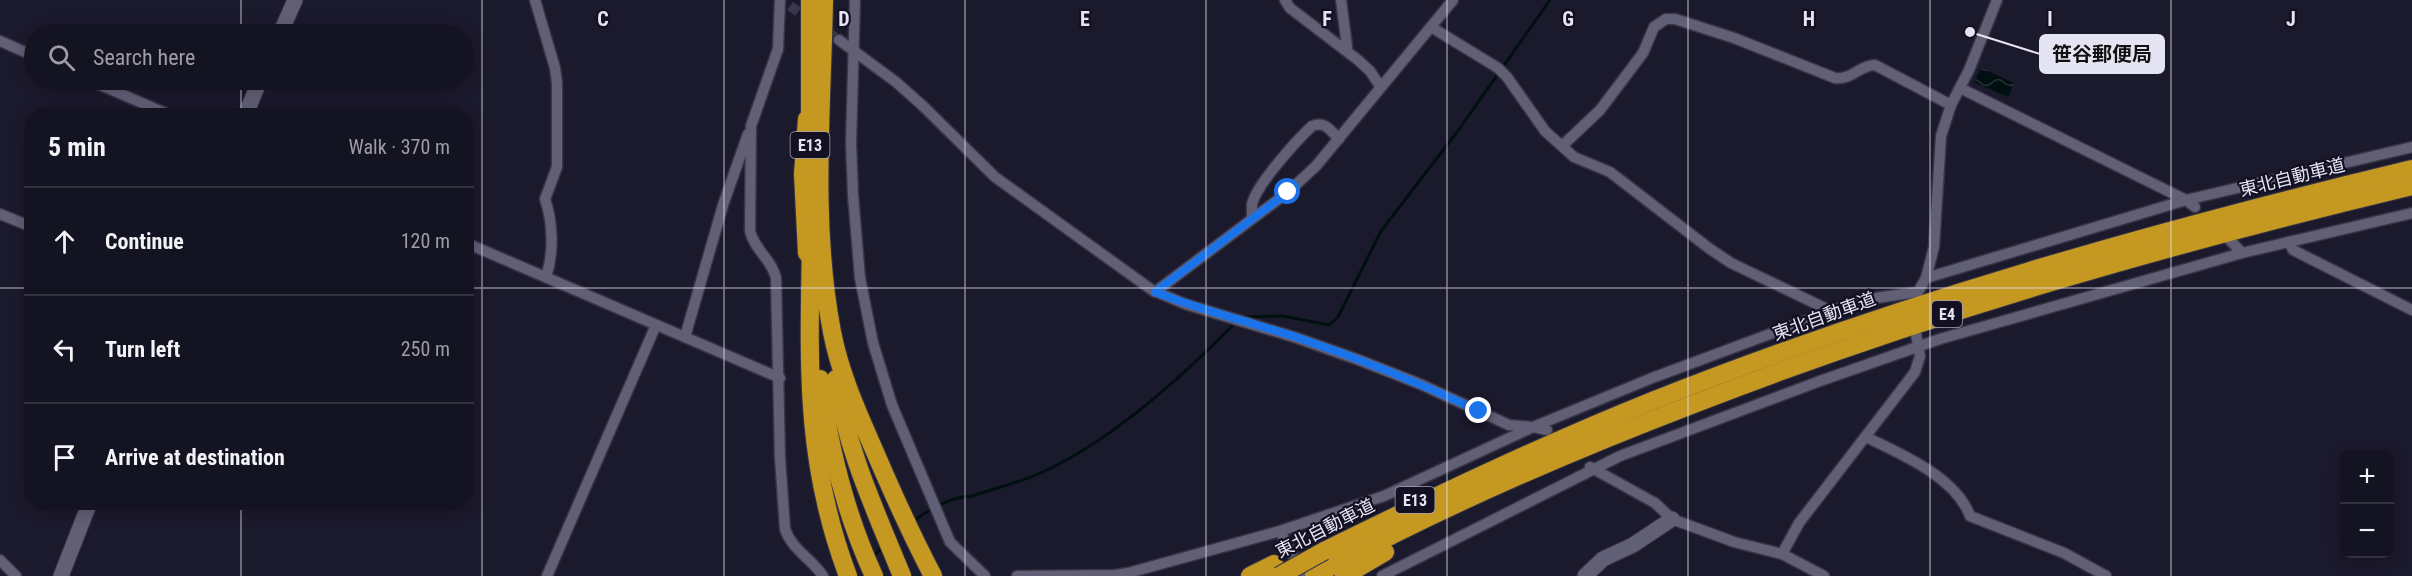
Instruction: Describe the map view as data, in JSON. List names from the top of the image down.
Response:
{
  "streets": {
    "highway": ["E13", "東北自動車道", "E4"]
  },
  "crossings": [
    ["E13", "東北自動車道"]
  ],
  "places": ["笹谷郵便局"],
  "page": {
    "search": "Search here",
    "heading": ["5 min", "Walk · 370 m"],
    "list": [
      ["Continue", "120 m"],
      ["Turn left", "250 m"],
      "Arrive at destination"
    ],
    "map_buttons": ["+", "−"]
  },
  "grid": {
    "columns": [
      "C",
      "D",
      "E",
      "F",
      "G",
      "H",
      "I",
      "J"
    ]
  }
}
